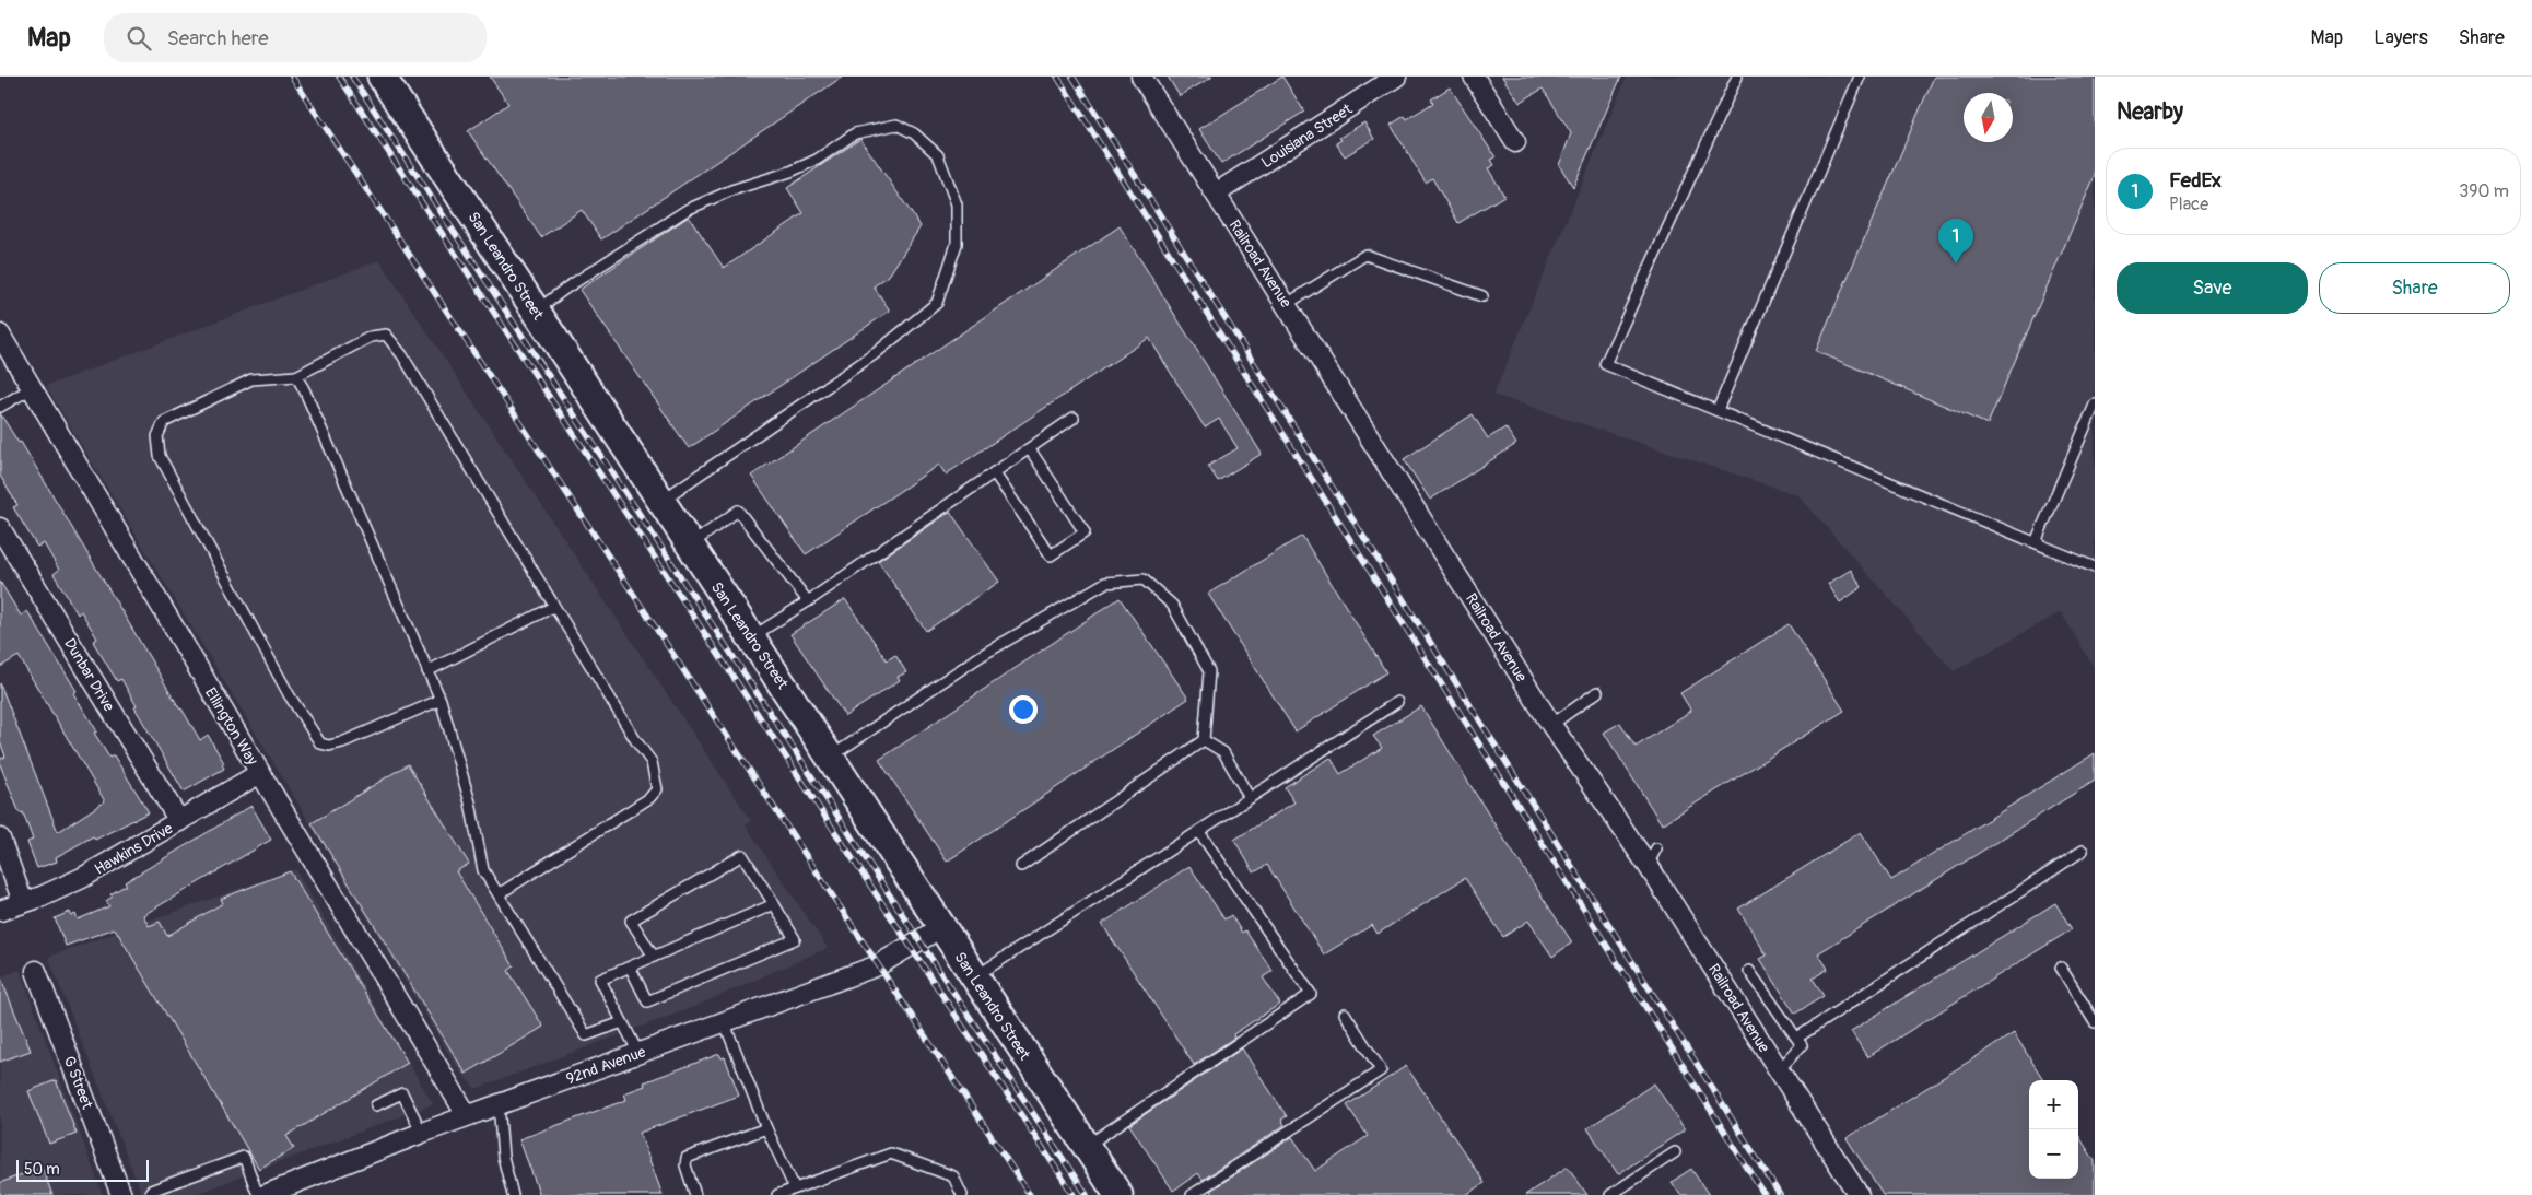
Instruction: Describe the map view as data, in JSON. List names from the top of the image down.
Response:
{
  "streets": {
    "main road": ["San Leandro Street"],
    "street": [
      "Louisiana Street",
      "Railroad Avenue",
      "Dunbar Drive",
      "Ellington Way",
      "Hawkins Drive",
      "92nd Avenue",
      "G Street"
    ]
  },
  "crossings": [
    ["Louisiana Street", "Railroad Avenue"],
    ["San Leandro Street", "92nd Avenue"],
    ["Dunbar Drive", "Hawkins Drive"],
    ["Ellington Way", "Hawkins Drive"],
    ["Ellington Way", "92nd Avenue"]
  ],
  "scale_bar": "50 m",
  "north": "bottom",
  "page": {
    "header": "Map",
    "search": "Search here",
    "nav": ["Map", "Layers", "Share"],
    "heading": "Nearby",
    "list": [
      {
        "mark": "1",
        "name": "FedEx",
        "note": "Place",
        "value": "390 m"
      }
    ],
    "pins": "1",
    "buttons": ["Save", "Share"],
    "map_buttons": ["+", "−"],
    "scale": "50 m"
  }
}
